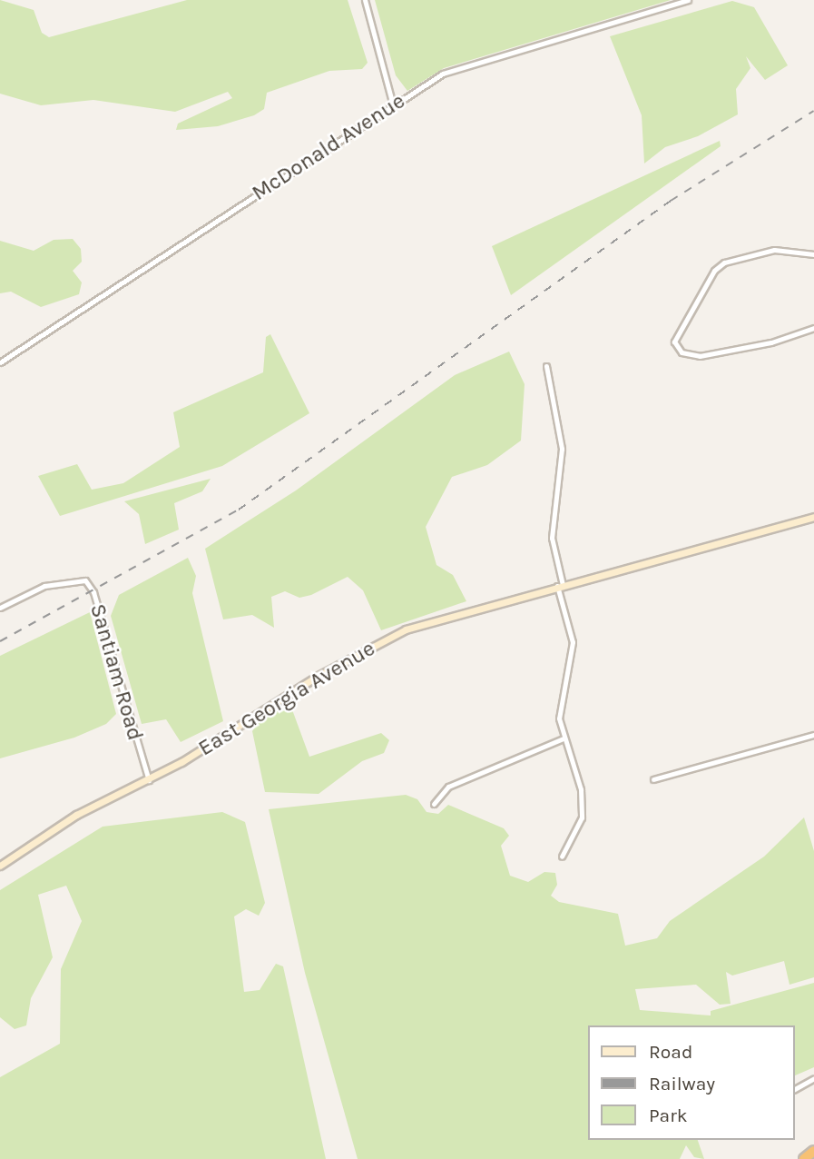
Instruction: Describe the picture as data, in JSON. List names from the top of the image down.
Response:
{
  "streets": {
    "main road": ["East Georgia Avenue"],
    "street": ["McDonald Avenue", "Santiam Road"]
  },
  "crossings": [
    ["Santiam Road", "East Georgia Avenue"]
  ],
  "legend": ["Road", "Railway", "Park"]
}
